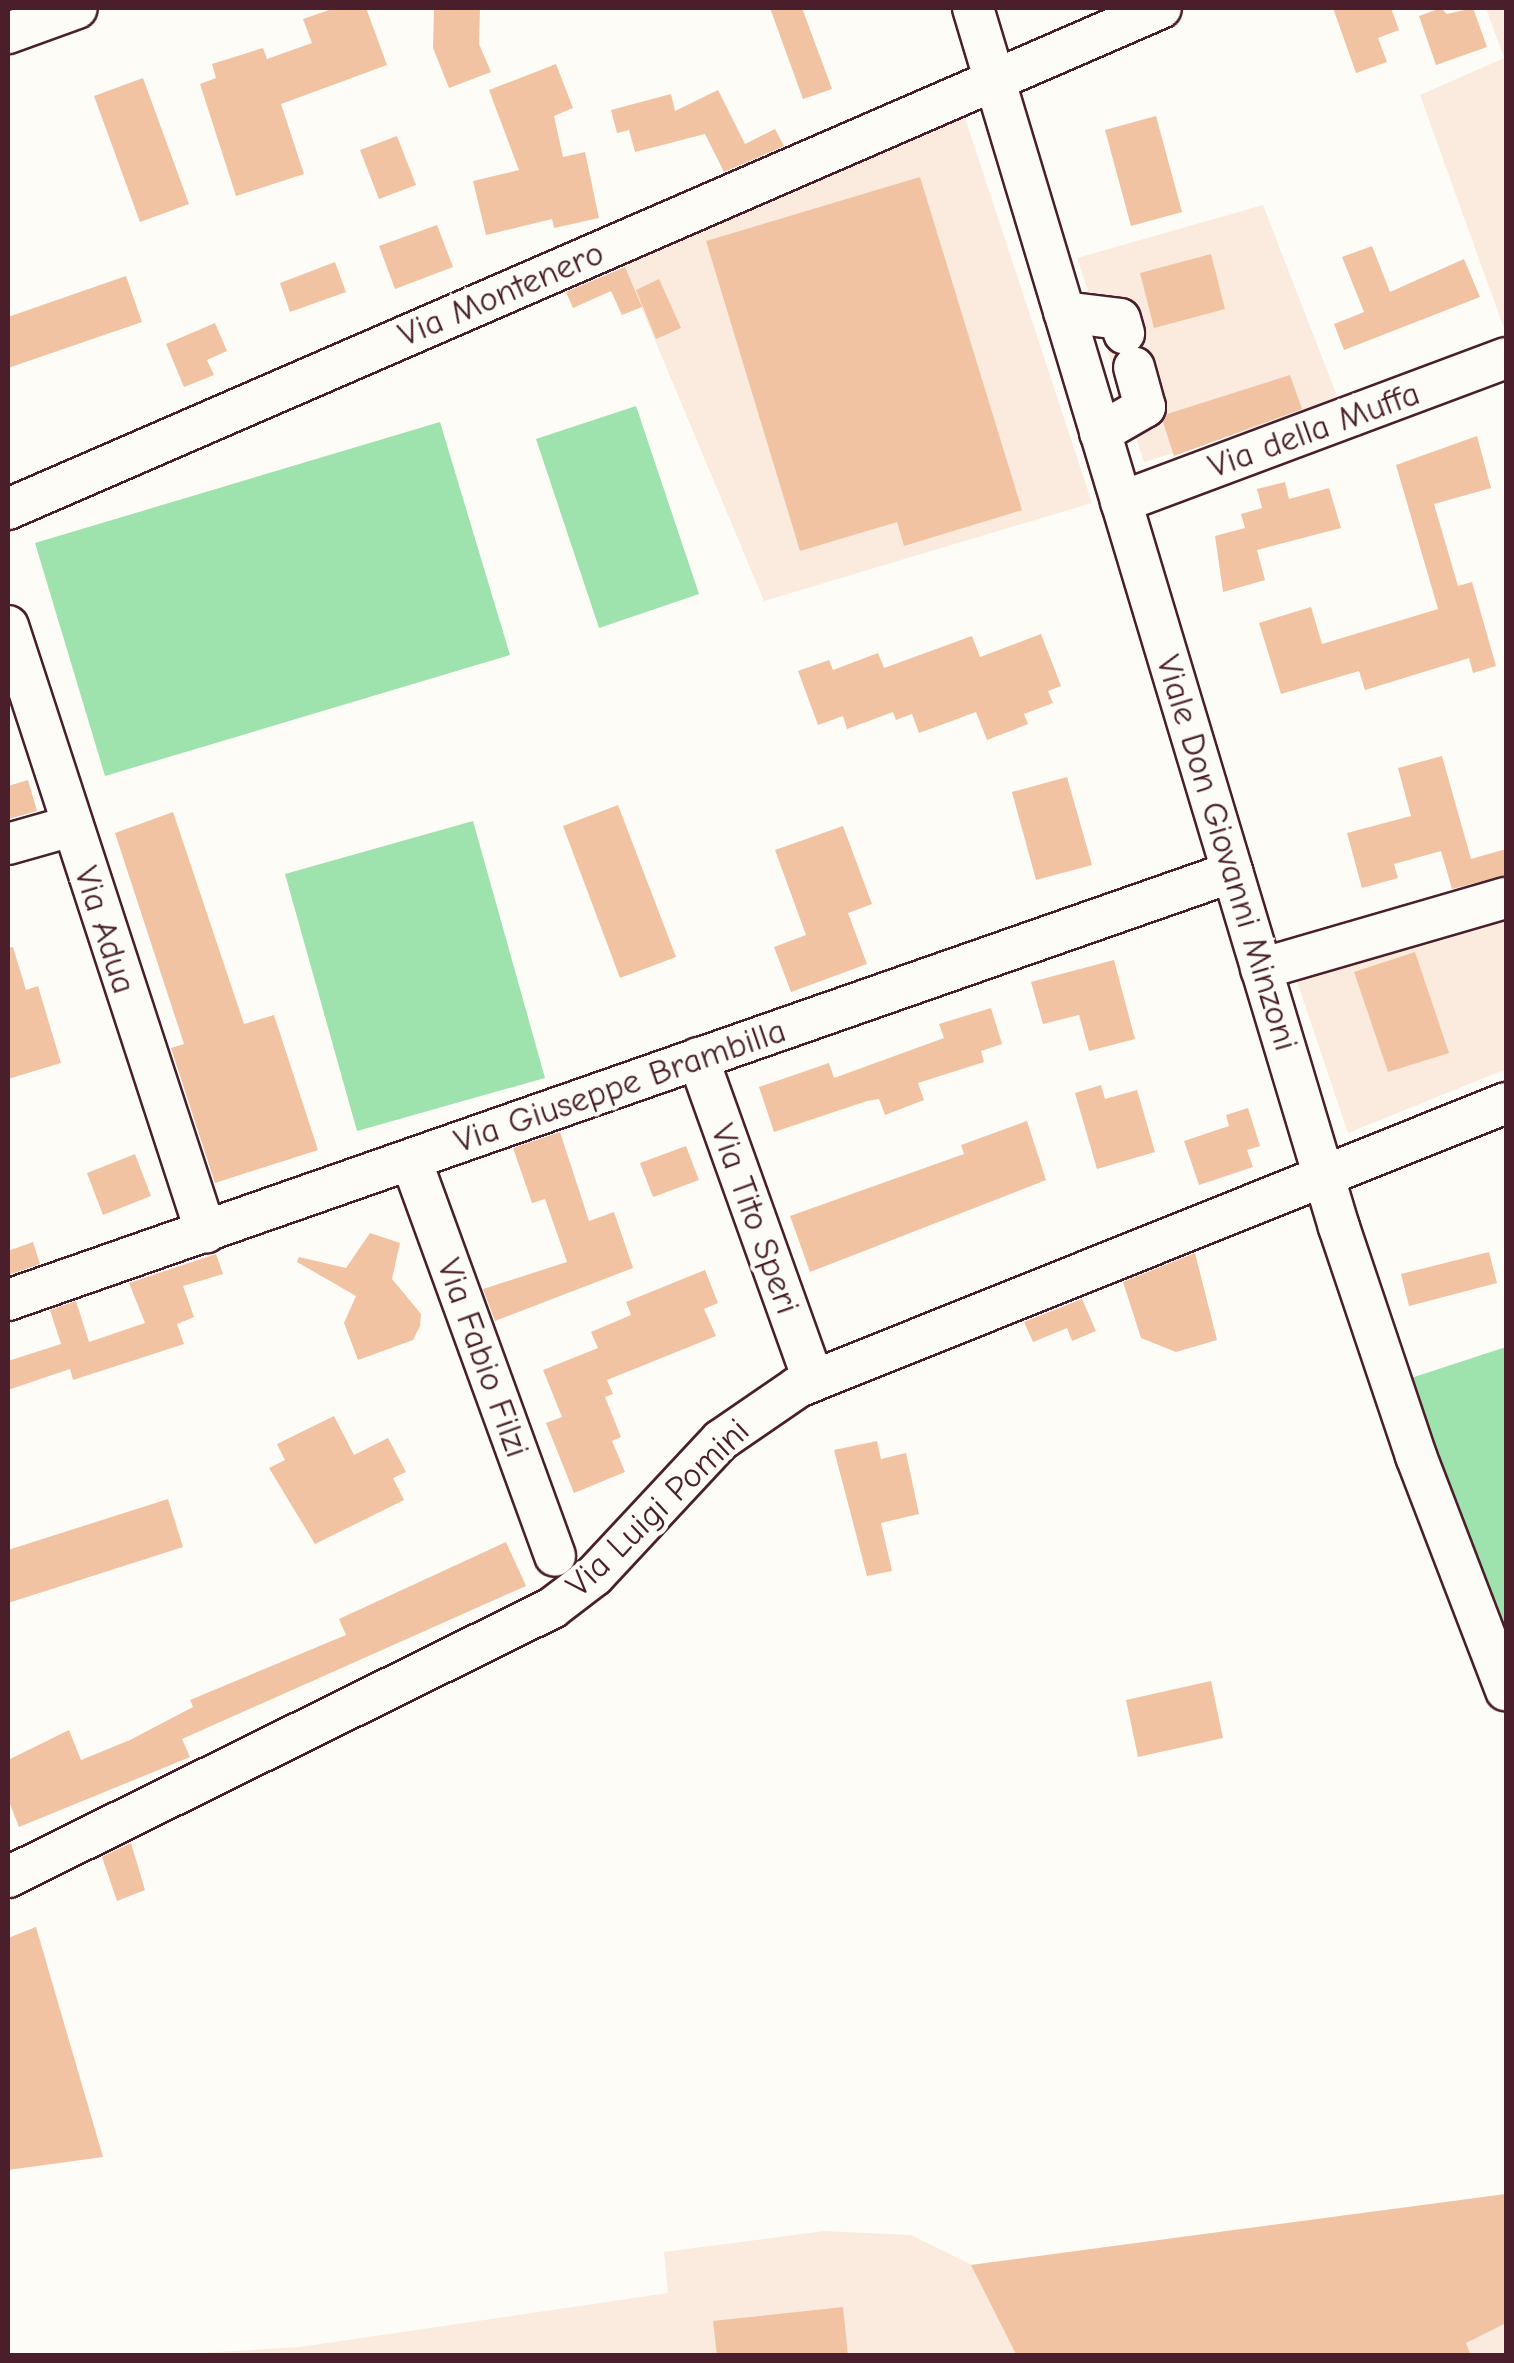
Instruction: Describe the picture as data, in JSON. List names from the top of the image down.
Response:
{
  "streets": {
    "street": [
      "Via Montenero",
      "Via della Muffa",
      "Viale Don Giovanni Minzoni",
      "Via Adua",
      "Via Giuseppe Brambilla",
      "Via Tito Speri",
      "Via Fabio Filzi",
      "Via Luigi Pomini"
    ]
  },
  "crossings": [
    ["Via Montenero", "Viale Don Giovanni Minzoni"],
    ["Via della Muffa", "Viale Don Giovanni Minzoni"],
    ["Viale Don Giovanni Minzoni", "Via Giuseppe Brambilla"],
    ["Viale Don Giovanni Minzoni", "Via Luigi Pomini"],
    ["Via Adua", "Via Giuseppe Brambilla"],
    ["Via Giuseppe Brambilla", "Via Tito Speri"],
    ["Via Giuseppe Brambilla", "Via Fabio Filzi"],
    ["Via Tito Speri", "Via Luigi Pomini"]
  ]
}
